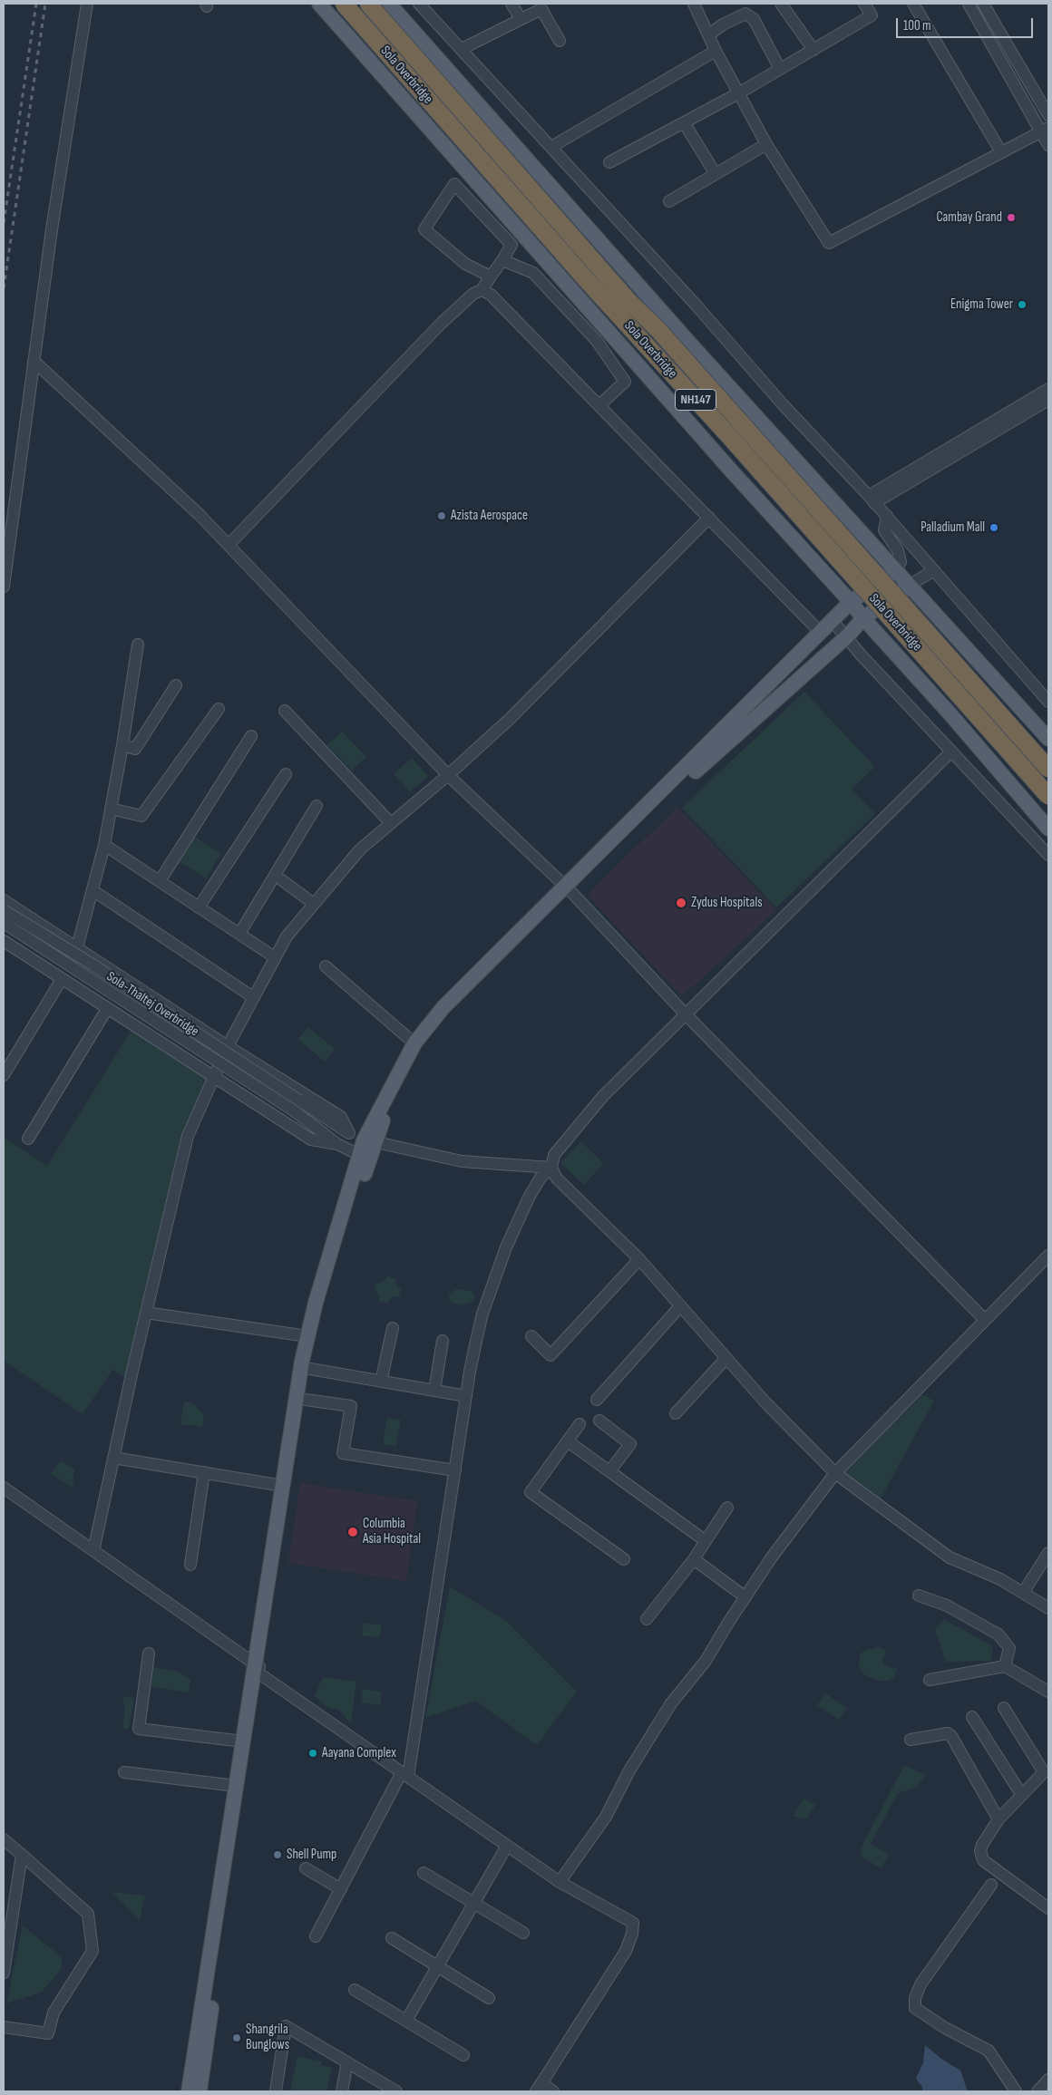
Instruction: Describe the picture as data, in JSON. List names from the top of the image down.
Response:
{
  "streets": {
    "highway": ["Sola Overbridge", "NH147"],
    "street": ["Sola-Thaltej Overbridge"]
  },
  "places": [
    "Cambay Grand",
    "Enigma Tower",
    "Azista Aerospace",
    "Palladium Mall",
    "Zydus Hospitals",
    "Columbia Asia Hospital",
    "Aayana Complex",
    "Shell Pump",
    "Shangrila Bunglows"
  ],
  "scale_bar": "100 m"
}
